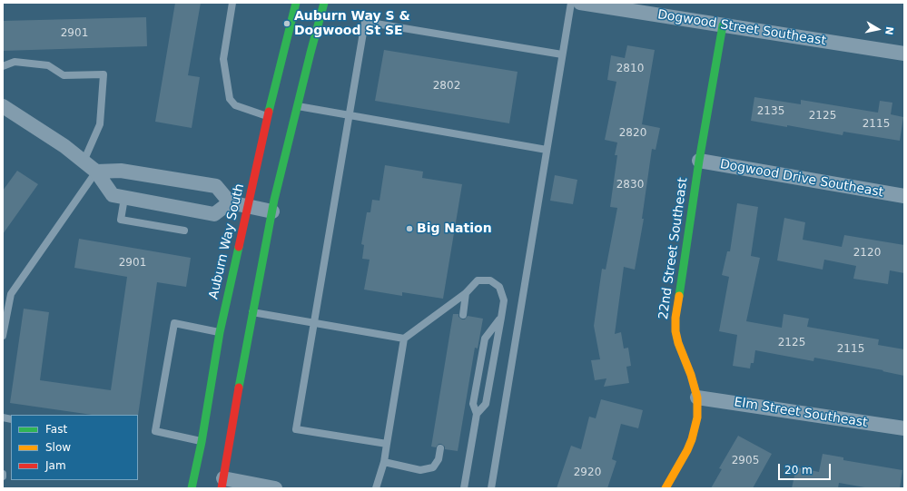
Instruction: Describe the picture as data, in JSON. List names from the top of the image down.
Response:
{
  "streets": {
    "main road": ["Auburn Way South", "22nd Street Southeast"],
    "street": ["Dogwood Street Southeast", "Dogwood Drive Southeast", "Elm Street Southeast"]
  },
  "crossings": [
    ["Dogwood Street Southeast", "22nd Street Southeast"],
    ["Dogwood Drive Southeast", "22nd Street Southeast"],
    ["22nd Street Southeast", "Elm Street Southeast"]
  ],
  "places": ["Auburn Way S & Dogwood St SE", "Big Nation"],
  "house_numbers": [
    "2901",
    "2810",
    "2802",
    "2135",
    "2125",
    "2115",
    "2820",
    "2830",
    "2120",
    "2901",
    "2125",
    "2115",
    "2905",
    "2920"
  ],
  "legend": ["Fast", "Slow", "Jam"],
  "scale_bar": "20 m",
  "north": "right"
}
